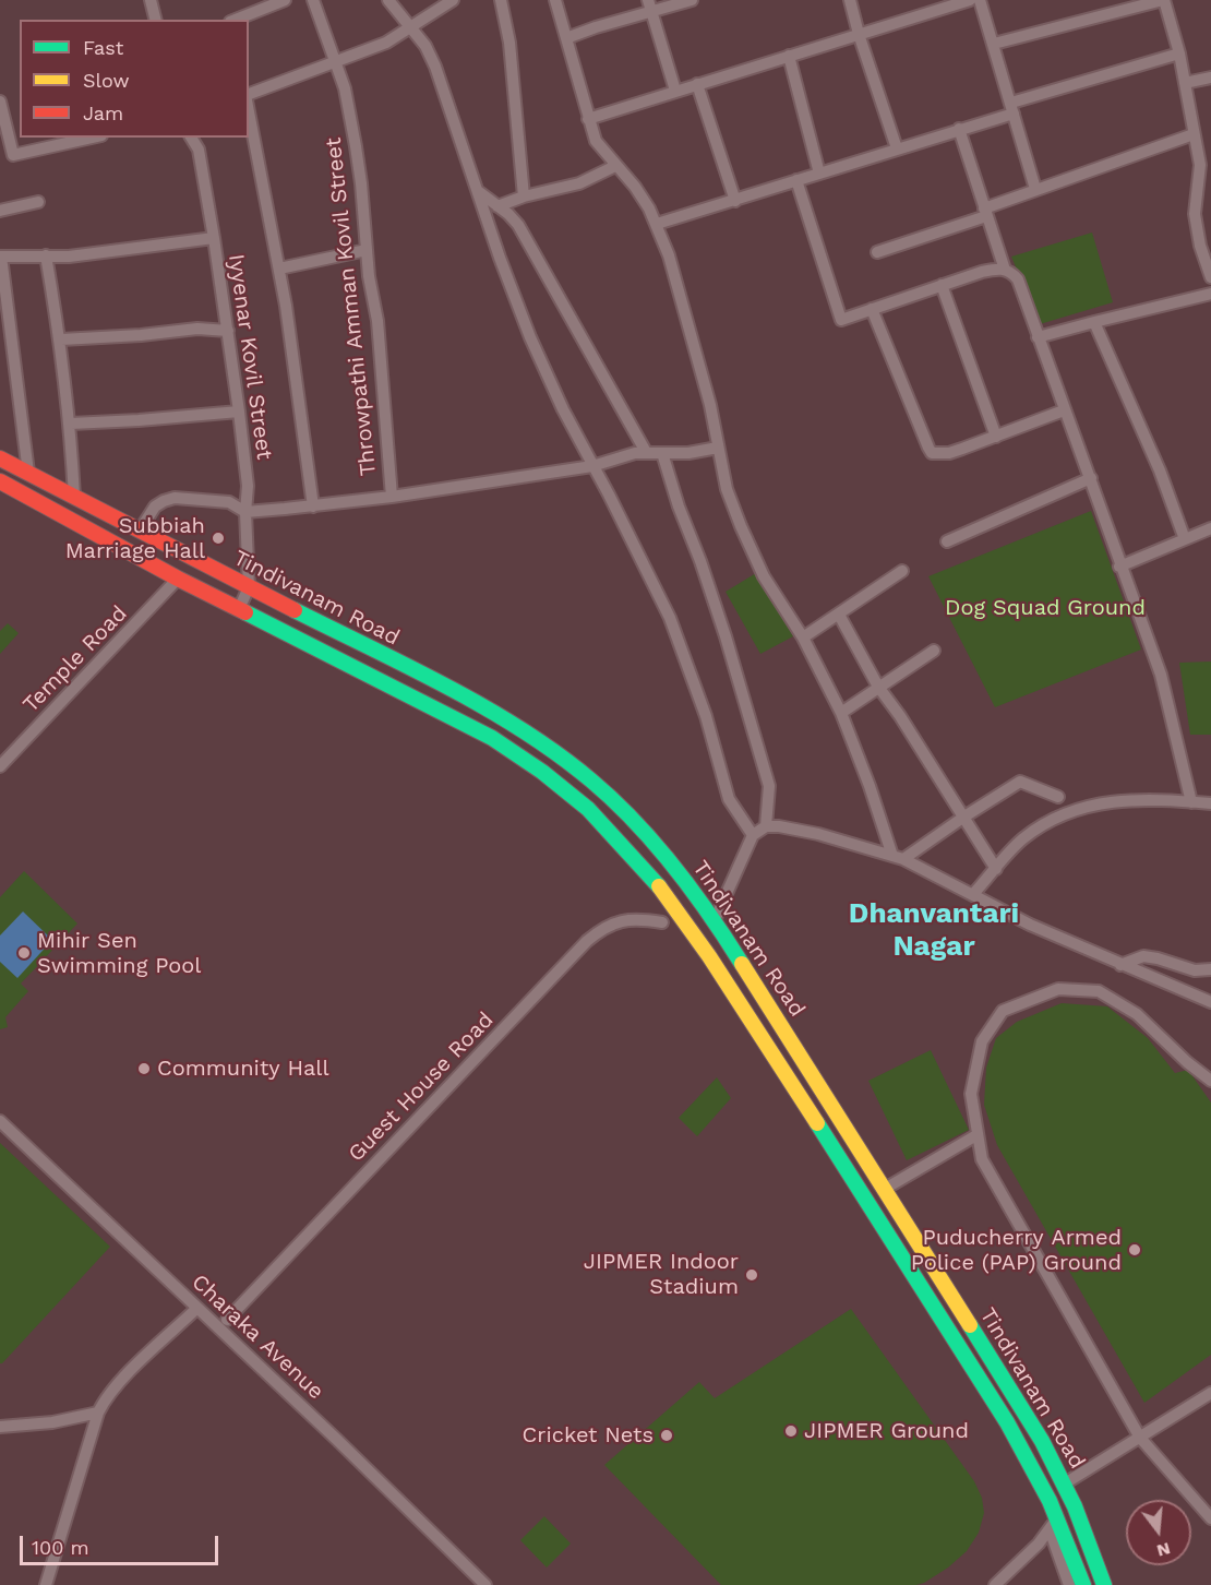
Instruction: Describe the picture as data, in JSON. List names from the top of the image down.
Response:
{
  "streets": {
    "highway": ["Tindivanam Road"],
    "street": [
      "Throwpathi Amman Kovil Street",
      "Iyyenar Kovil Street",
      "Temple Road",
      "Guest House Road",
      "Charaka Avenue"
    ]
  },
  "crossings": [
    ["Iyyenar Kovil Street", "Tindivanam Road"]
  ],
  "districts": ["Dhanvantari Nagar"],
  "parks": ["Dog Squad Ground"],
  "places": [
    "Subbiah Marriage Hall",
    "Mihir Sen Swimming Pool",
    "Community Hall",
    "Puducherry Armed Police (PAP) Ground",
    "JIPMER Indoor Stadium",
    "JIPMER Ground",
    "Cricket Nets"
  ],
  "legend": ["Fast", "Slow", "Jam"],
  "scale_bar": "100 m",
  "north": "bottom"
}
